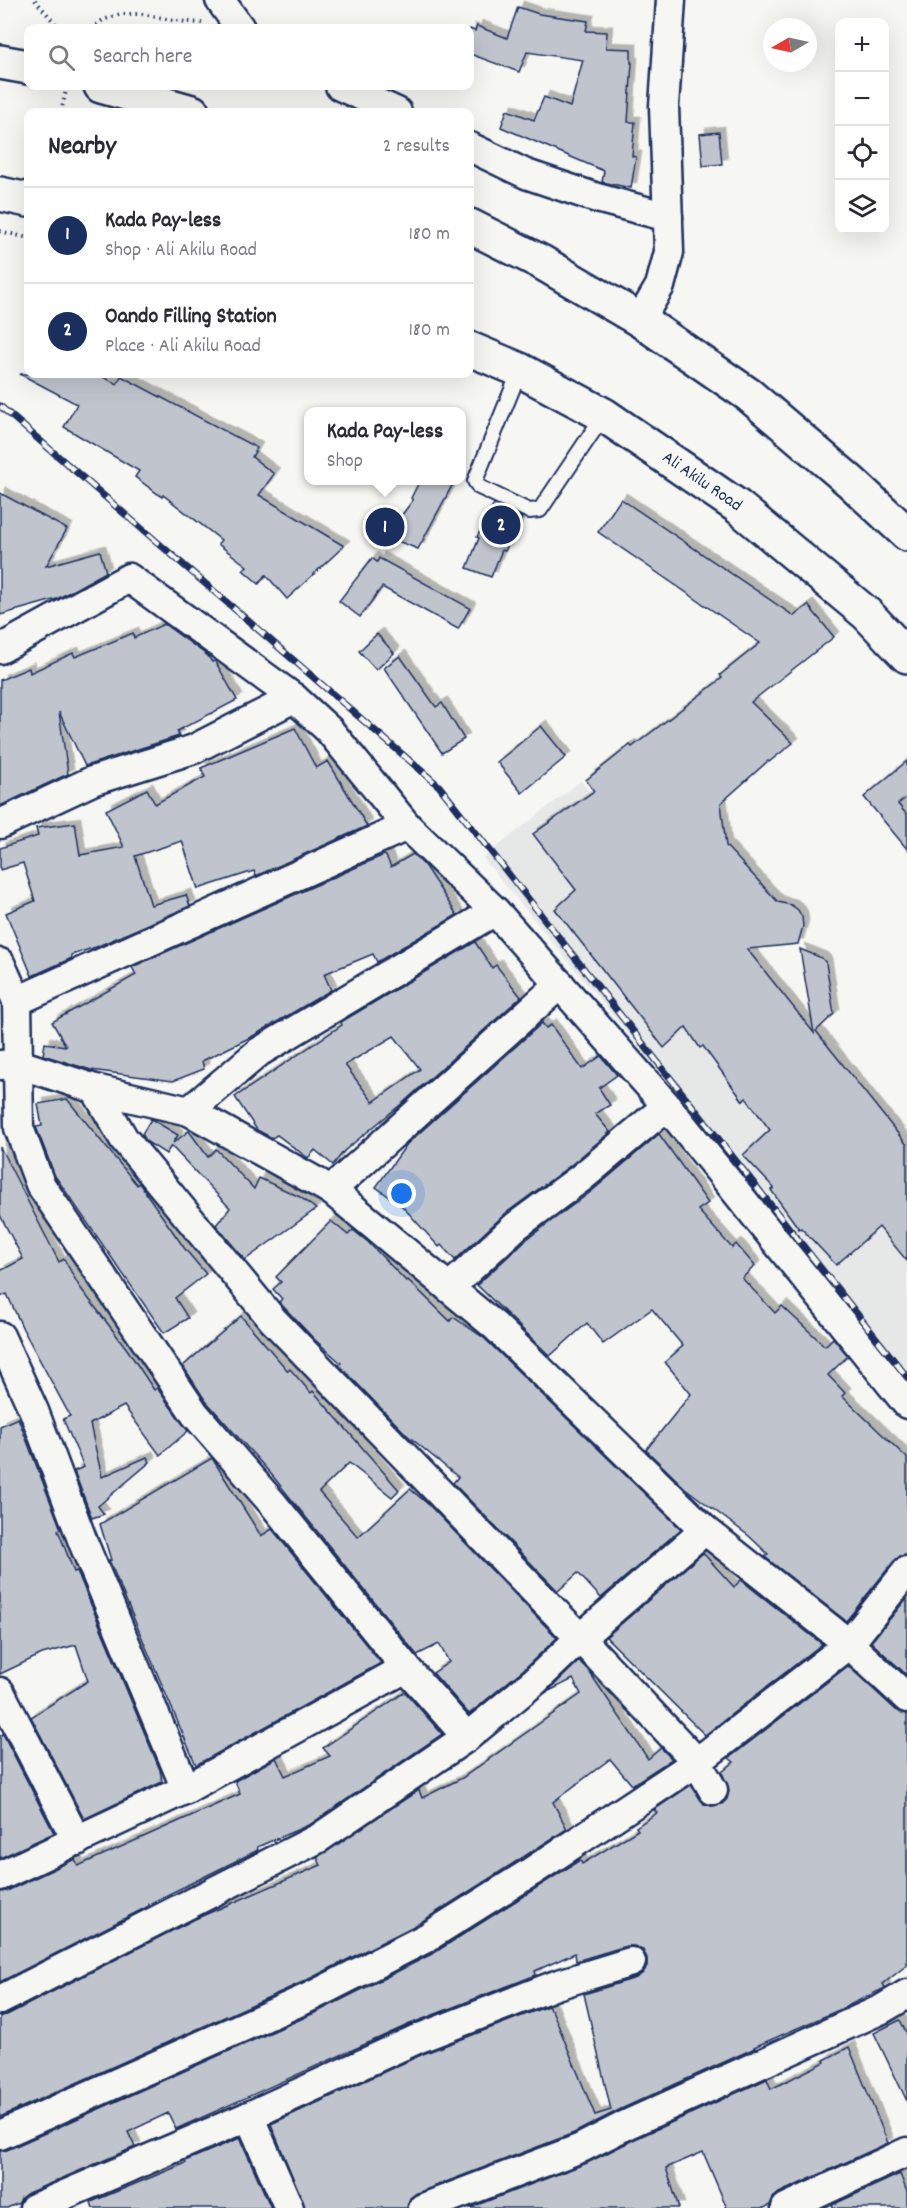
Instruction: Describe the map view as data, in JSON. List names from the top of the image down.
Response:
{
  "streets": {
    "main road": ["Ali Akilu Road"]
  },
  "north": "left",
  "page": {
    "map_buttons": ["+", "−"],
    "search": "Search here",
    "heading": ["Nearby", "2 results"],
    "list": [
      {
        "mark": "1",
        "name": "Kada Pay-less",
        "note": "Shop · Ali Akilu Road",
        "value": "180 m"
      },
      {
        "mark": "2",
        "name": "Oando Filling Station",
        "note": "Place · Ali Akilu Road",
        "value": "180 m"
      }
    ],
    "popup": ["Kada Pay-less", "Shop"],
    "pins": ["2", "1"]
  }
}
